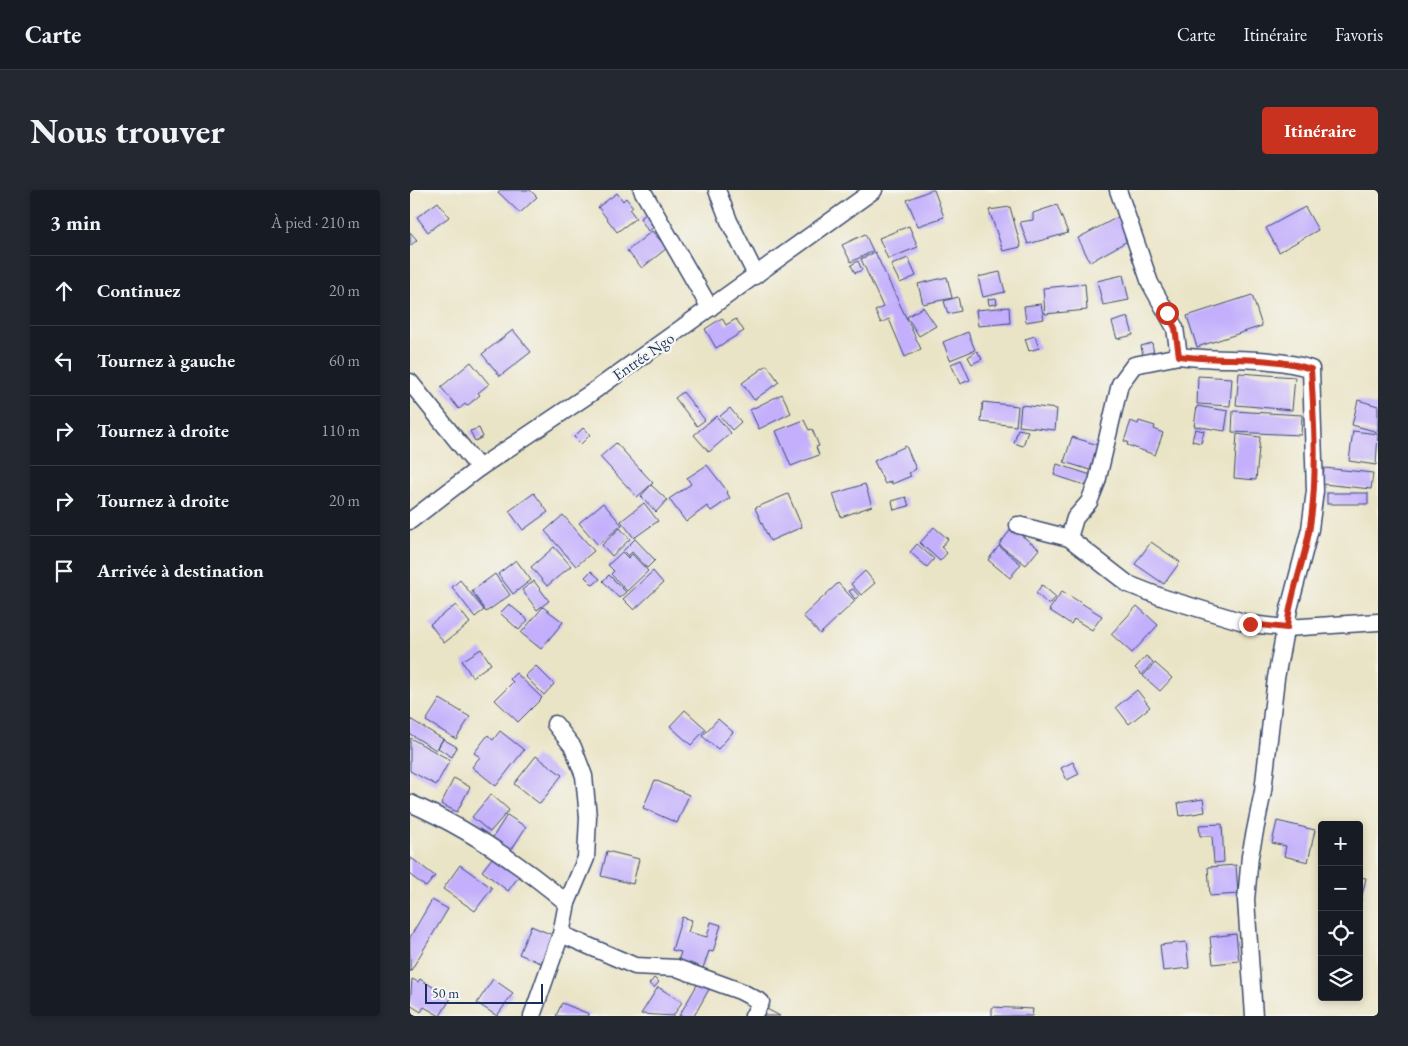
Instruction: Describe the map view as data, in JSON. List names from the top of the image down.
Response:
{
  "streets": {
    "street": ["Entrée Ngo"]
  },
  "scale_bar": "50 m",
  "page": {
    "header": "Carte",
    "nav": ["Carte", "Itinéraire", "Favoris"],
    "buttons": "Itinéraire",
    "title": "Nous trouver",
    "heading": ["3 min", "À pied · 210 m"],
    "list": [
      ["Continuez", "20 m"],
      ["Tournez à gauche", "60 m"],
      ["Tournez à droite", "110 m"],
      ["Tournez à droite", "20 m"],
      "Arrivée à destination"
    ],
    "map_buttons": ["+", "−"],
    "scale": "50 m"
  }
}
